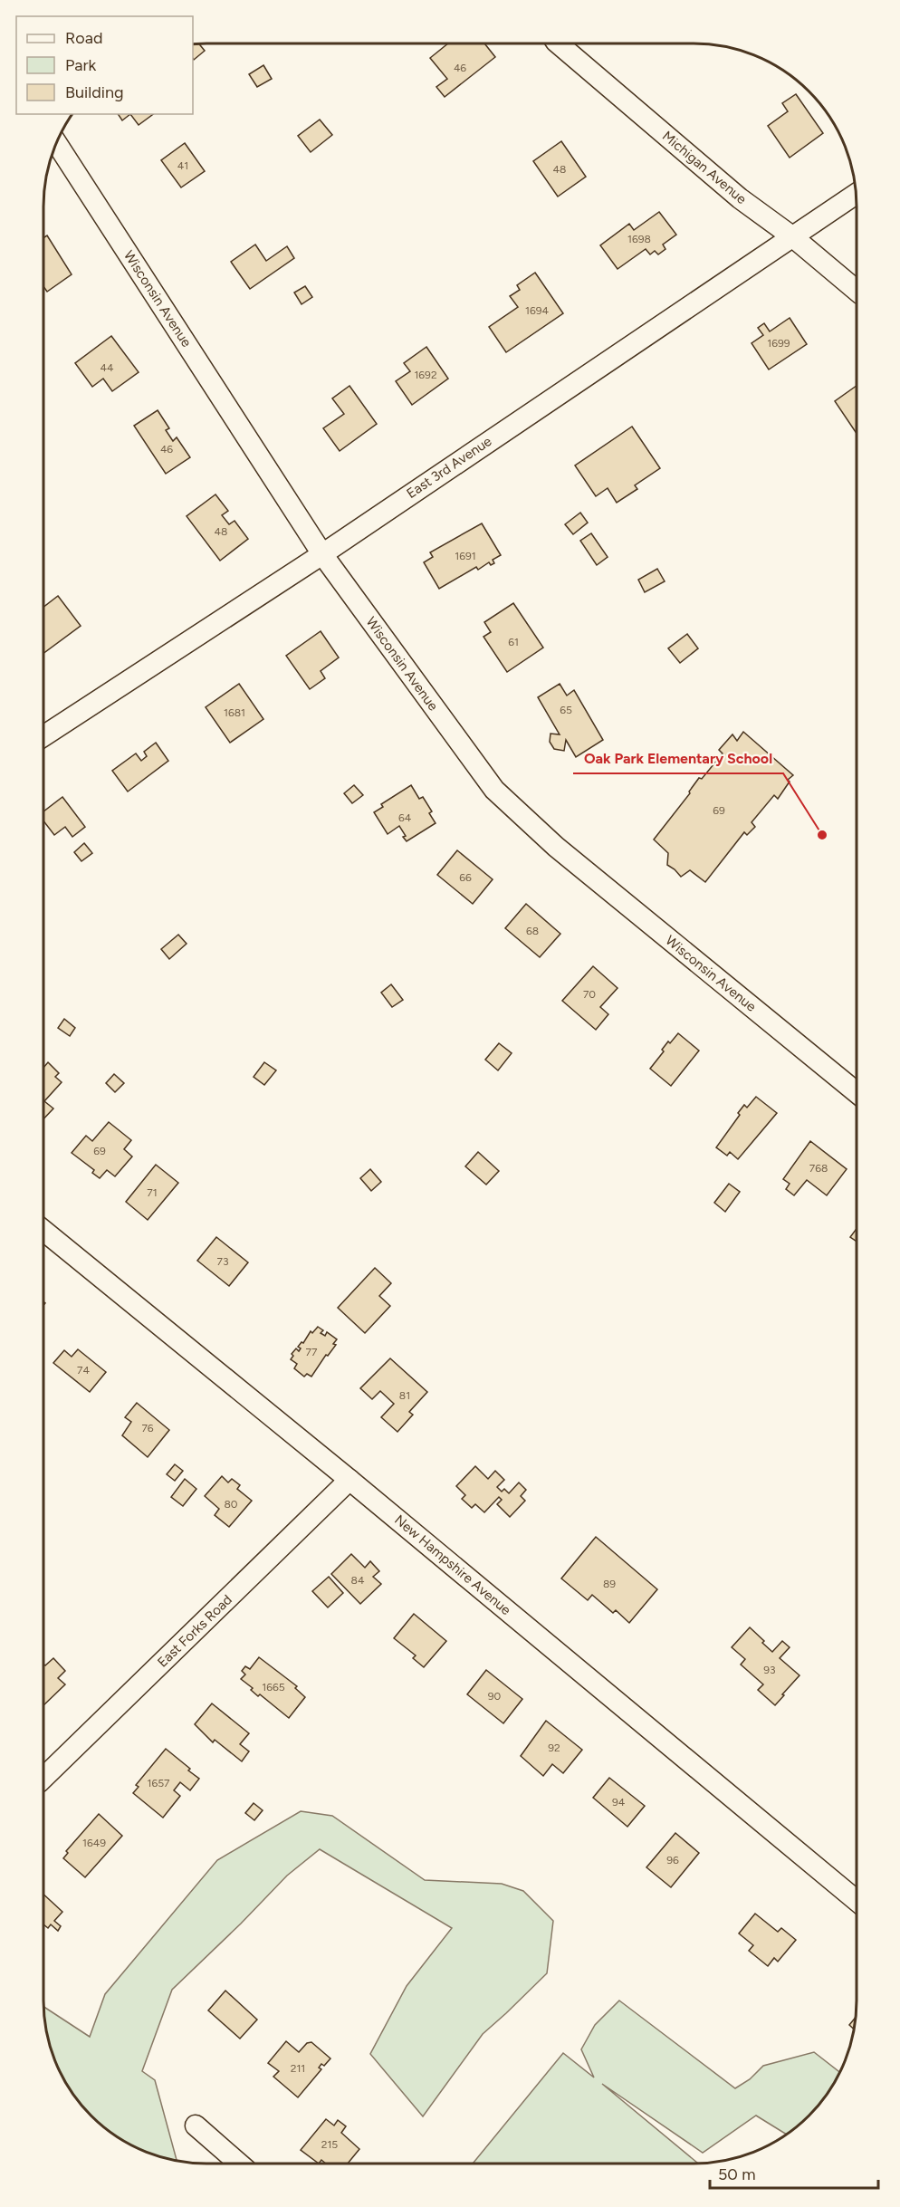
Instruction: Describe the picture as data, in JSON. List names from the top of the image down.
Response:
{
  "streets": {
    "street": [
      "Michigan Avenue",
      "Wisconsin Avenue",
      "East 3rd Avenue",
      "New Hampshire Avenue",
      "East Forks Road"
    ]
  },
  "crossings": [
    ["Michigan Avenue", "East 3rd Avenue"],
    ["Wisconsin Avenue", "East 3rd Avenue"],
    ["New Hampshire Avenue", "East Forks Road"]
  ],
  "places": ["Oak Park Elementary School"],
  "house_numbers": [
    "46",
    "41",
    "48",
    "1698",
    "1694",
    "1699",
    "44",
    "1692",
    "46",
    "48",
    "1691",
    "61",
    "65",
    "1681",
    "69",
    "64",
    "66",
    "68",
    "70",
    "69",
    "768",
    "71",
    "73",
    "77",
    "74",
    "81",
    "76",
    "80",
    "84",
    "89",
    "93",
    "1665",
    "90",
    "92",
    "1657",
    "94",
    "1649",
    "96",
    "211",
    "215"
  ],
  "legend": ["Road", "Park", "Building"],
  "scale_bar": "50 m"
}
